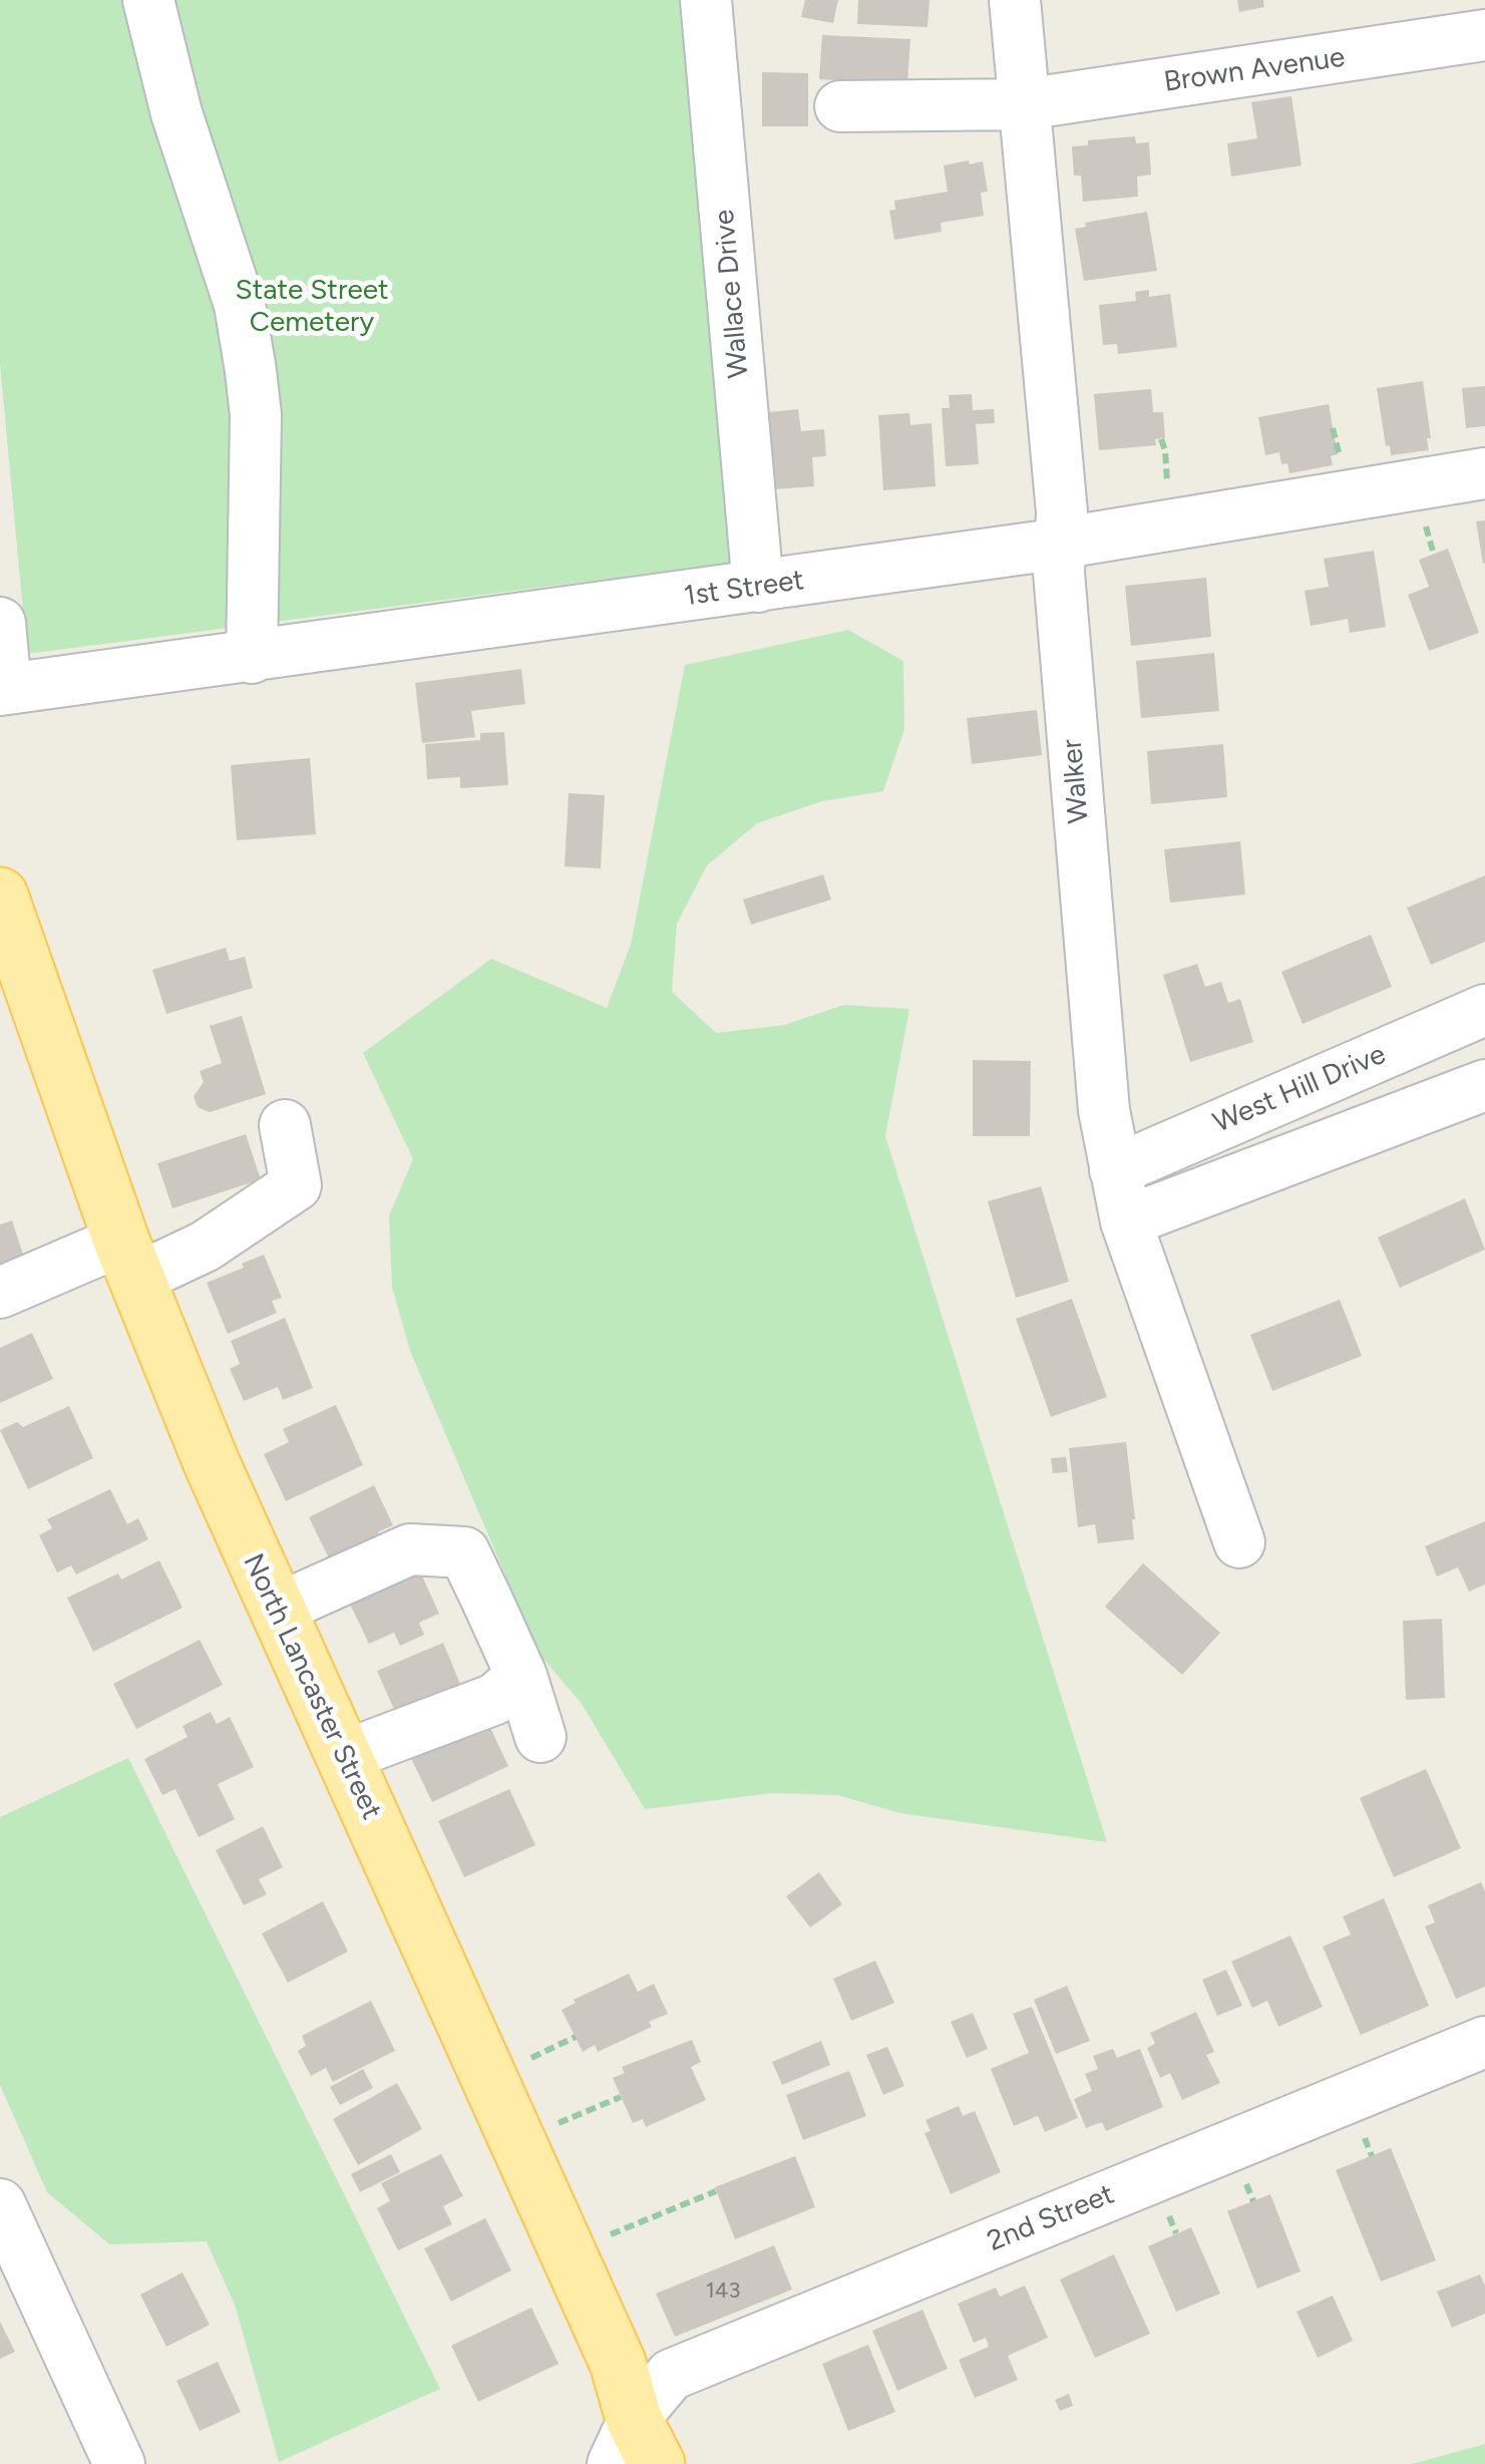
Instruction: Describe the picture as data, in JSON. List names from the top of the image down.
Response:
{
  "streets": {
    "main road": ["North Lancaster Street"],
    "street": [
      "Brown Avenue",
      "Wallace Drive",
      "1st Street",
      "Walker",
      "West Hill Drive",
      "2nd Street"
    ]
  },
  "crossings": [
    ["Brown Avenue", "Walker"],
    ["Wallace Drive", "1st Street"],
    ["1st Street", "Walker"],
    ["Walker", "West Hill Drive"],
    ["North Lancaster Street", "2nd Street"]
  ],
  "parks": ["State Street Cemetery"],
  "house_numbers": ["143"]
}
